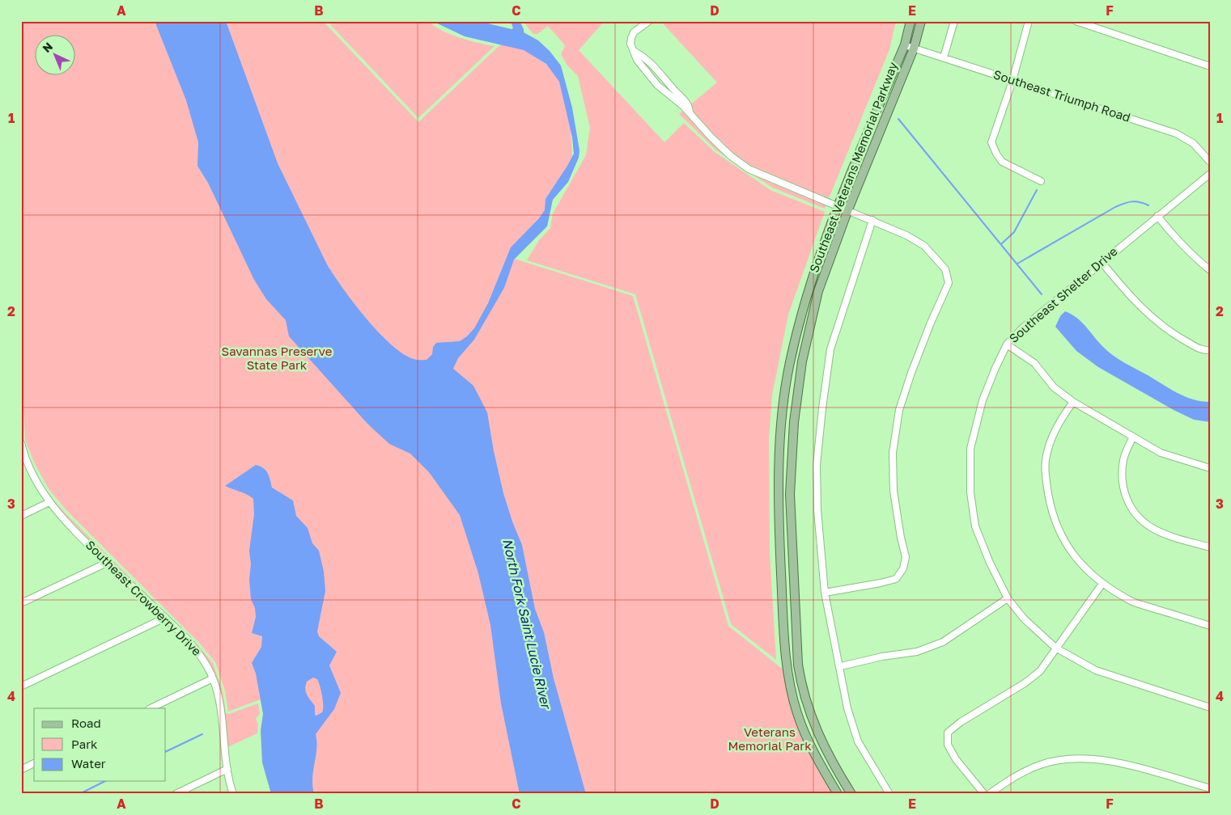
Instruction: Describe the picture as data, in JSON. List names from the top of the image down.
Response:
{
  "streets": {
    "main road": ["Southeast Veterans Memorial Parkway"],
    "street": ["Southeast Triumph Road", "Southeast Shelter Drive", "Southeast Crowberry Drive"]
  },
  "crossings": [
    ["Southeast Triumph Road", "Southeast Veterans Memorial Parkway"]
  ],
  "water": ["North Fork Saint Lucie River"],
  "parks": ["Savannas Preserve State Park", "Veterans Memorial Park"],
  "legend": ["Road", "Park", "Water"],
  "north": "top left",
  "grid": {
    "columns": [
      "A",
      "B",
      "C",
      "D",
      "E",
      "F"
    ],
    "rows": [
      "1",
      "2",
      "3",
      "4"
    ]
  }
}
